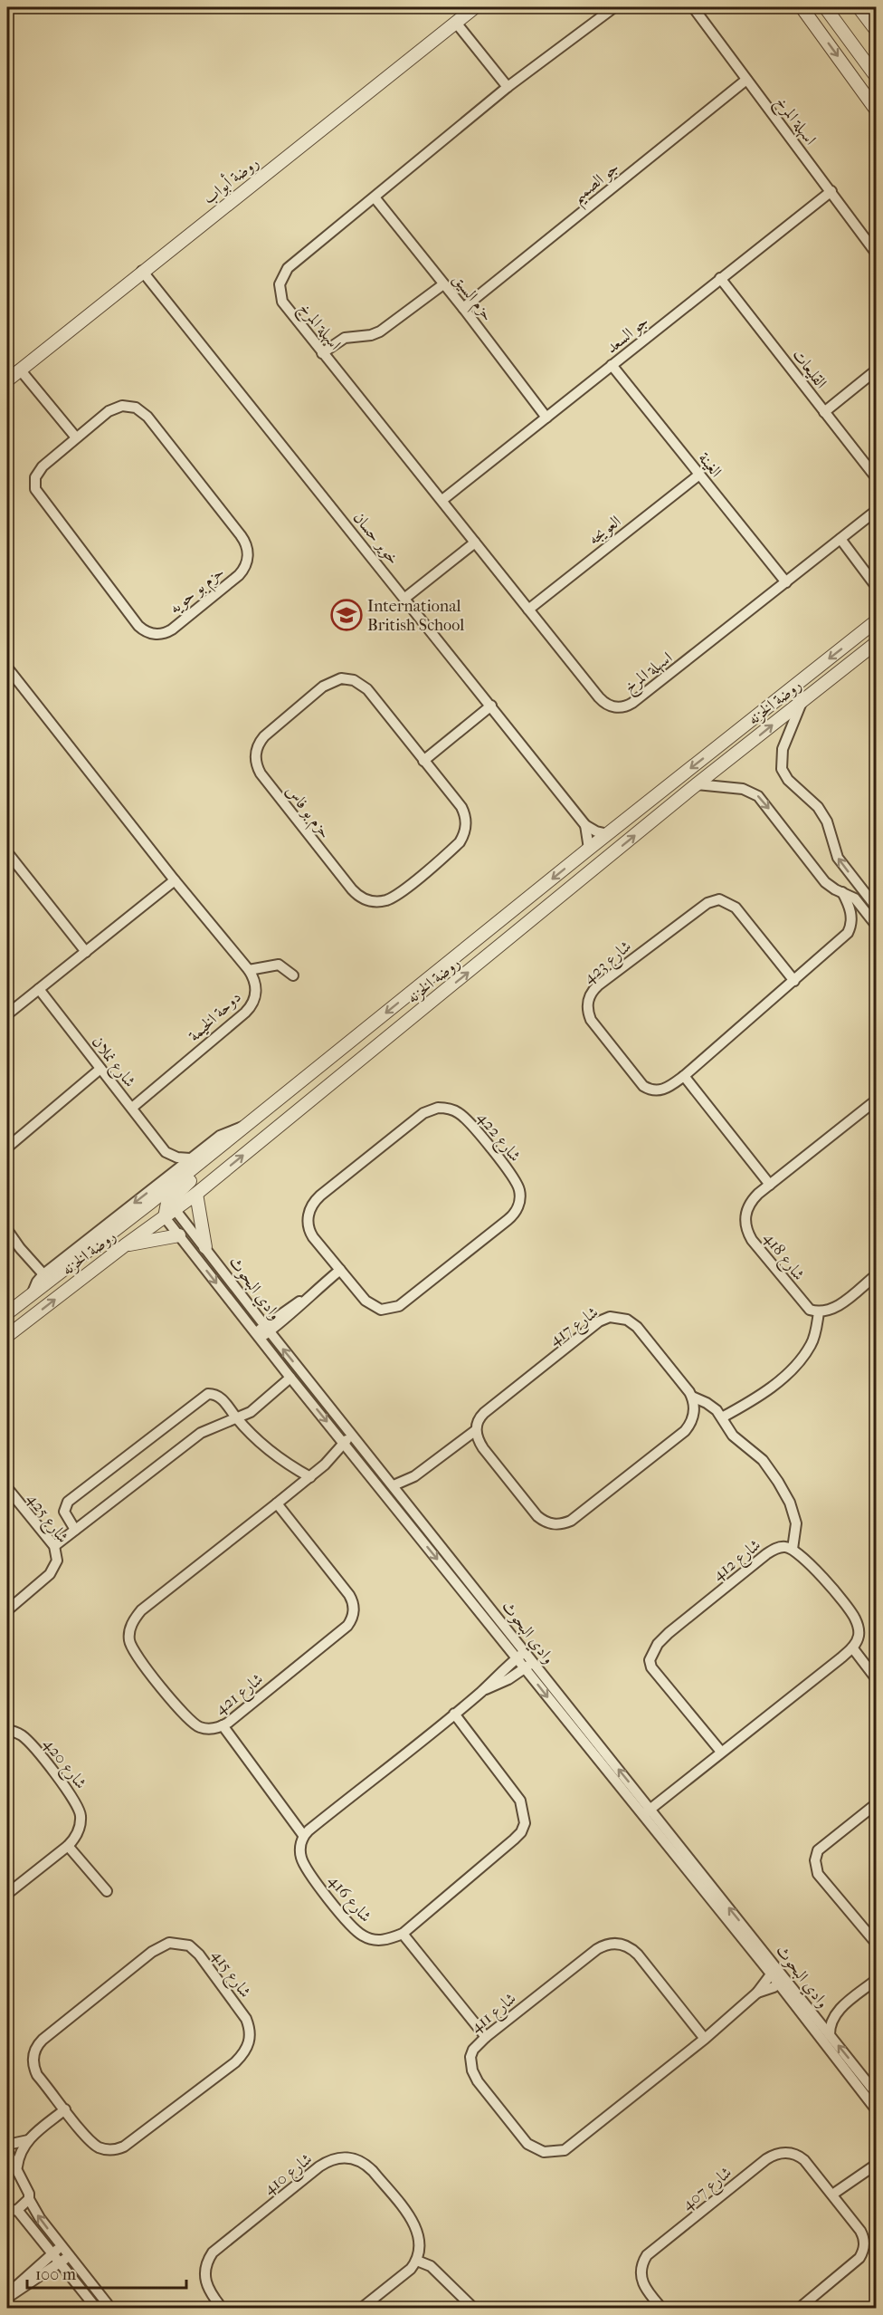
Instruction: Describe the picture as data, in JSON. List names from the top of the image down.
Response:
{
  "streets": {
    "street": [
      "اسهلة المرخ",
      "روضة أبواب",
      "جو الصميم",
      "حزم السيق",
      "جو السعد",
      "القليعات",
      "الغينة",
      "العويجه",
      "خوير حسان",
      "حزم بو حويه",
      "روضة الخزنه",
      "حزم بو فاس",
      "شارع 423",
      "دوحة الخيمة",
      "شارع نملان",
      "شارع 422",
      "شارع 418",
      "وادي البحوث",
      "شارع 417",
      "شارع 425",
      "شارع 412",
      "شارع 421",
      "شارع 420",
      "شارع 416",
      "شارع 415",
      "شارع 411",
      "شارع 410",
      "شارع 407"
    ]
  },
  "crossings": [
    ["اسهلة المرخ", "جو الصميم"],
    ["اسهلة المرخ", "حزم السيق"],
    ["اسهلة المرخ", "جو السعد"],
    ["اسهلة المرخ", "الغينة"],
    ["اسهلة المرخ", "العويجه"],
    ["روضة أبواب", "خوير حسان"],
    ["جو الصميم", "حزم السيق"],
    ["حزم السيق", "جو السعد"],
    ["جو السعد", "القليعات"],
    ["جو السعد", "الغينة"],
    ["الغينة", "العويجه"],
    ["خوير حسان", "روضة الخزنه"],
    ["روضة الخزنه", "وادي البحوث"],
    ["دوحة الخيمة", "شارع نملان"],
    ["وادي البحوث", "شارع 421"],
    ["وادي البحوث", "شارع 411"]
  ],
  "places": {
    "school or university": ["International British School"]
  },
  "scale_bar": "100 m"
}
